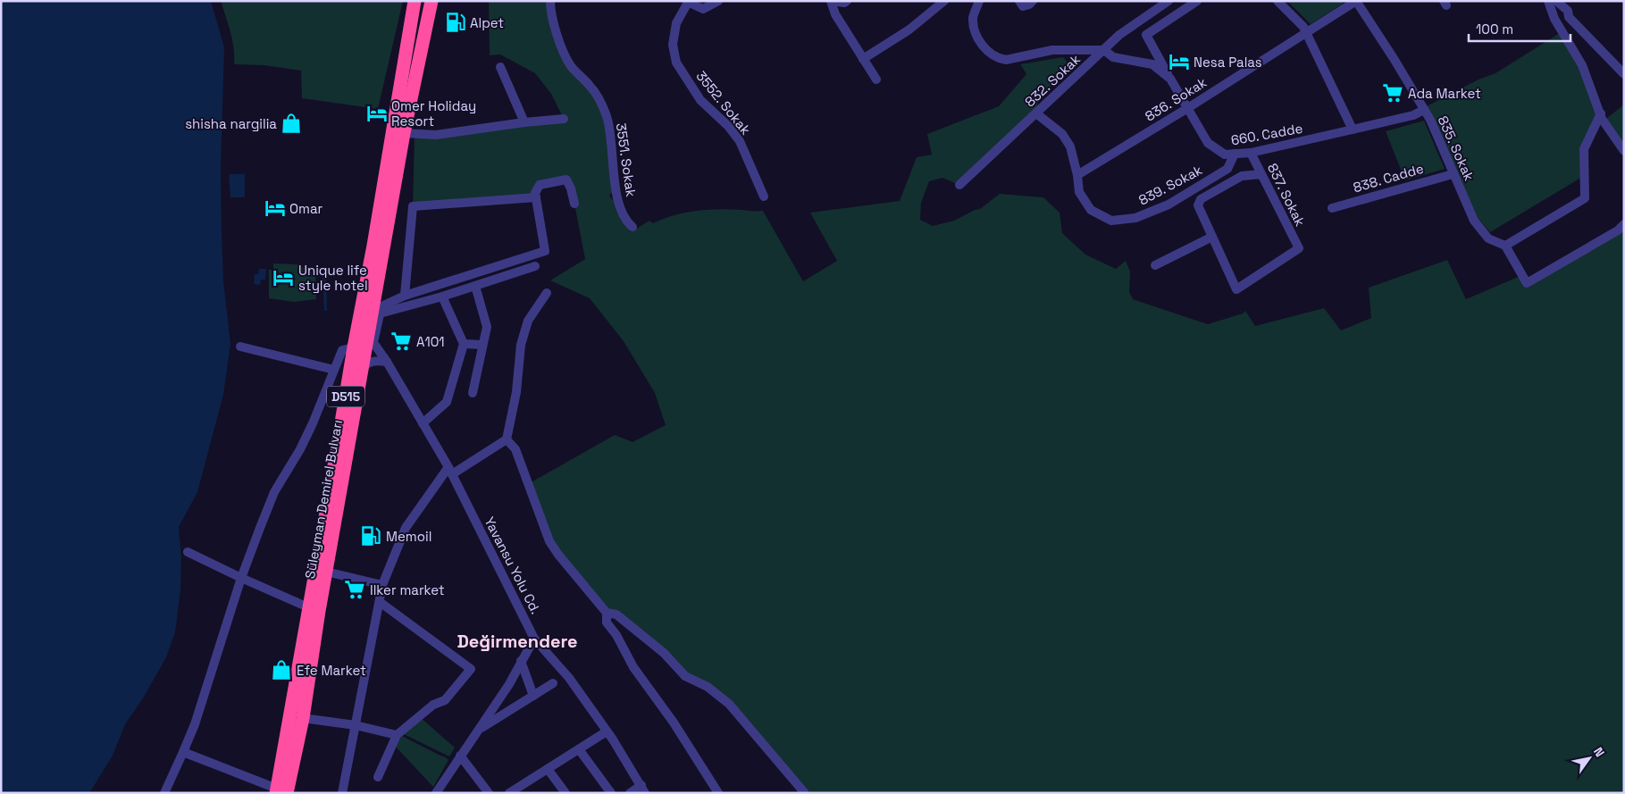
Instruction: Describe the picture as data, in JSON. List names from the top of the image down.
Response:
{
  "streets": {
    "highway": ["D515", "Süleyman Demirel Bulvarı"],
    "street": [
      "832. Sokak",
      "836. Sokak",
      "3552. Sokak",
      "660. Cadde",
      "835. Sokak",
      "3551. Sokak",
      "838. Cadde",
      "839. Sokak",
      "837. Sokak",
      "Yavansu Yolu Cd."
    ]
  },
  "crossings": [
    ["832. Sokak", "660. Cadde"],
    ["832. Sokak", "839. Sokak"],
    ["836. Sokak", "660. Cadde"],
    ["836. Sokak", "835. Sokak"],
    ["836. Sokak", "839. Sokak"],
    ["660. Cadde", "835. Sokak"],
    ["660. Cadde", "839. Sokak"],
    ["660. Cadde", "837. Sokak"],
    ["835. Sokak", "838. Cadde"],
    ["Süleyman Demirel Bulvarı", "Yavansu Yolu Cd."]
  ],
  "districts": ["Değirmendere"],
  "places": {
    "fuel station": ["Alpet", "Memoil"],
    "hotel": [
      "Nesa Palas",
      "Omer Holiday Resort",
      "Omar",
      "Unique life style hotel"
    ],
    "supermarket": ["Ada Market", "A101", "Ilker market"],
    "shop": ["shisha nargilia", "Efe Market"]
  },
  "scale_bar": "100 m",
  "north": "top right"
}
